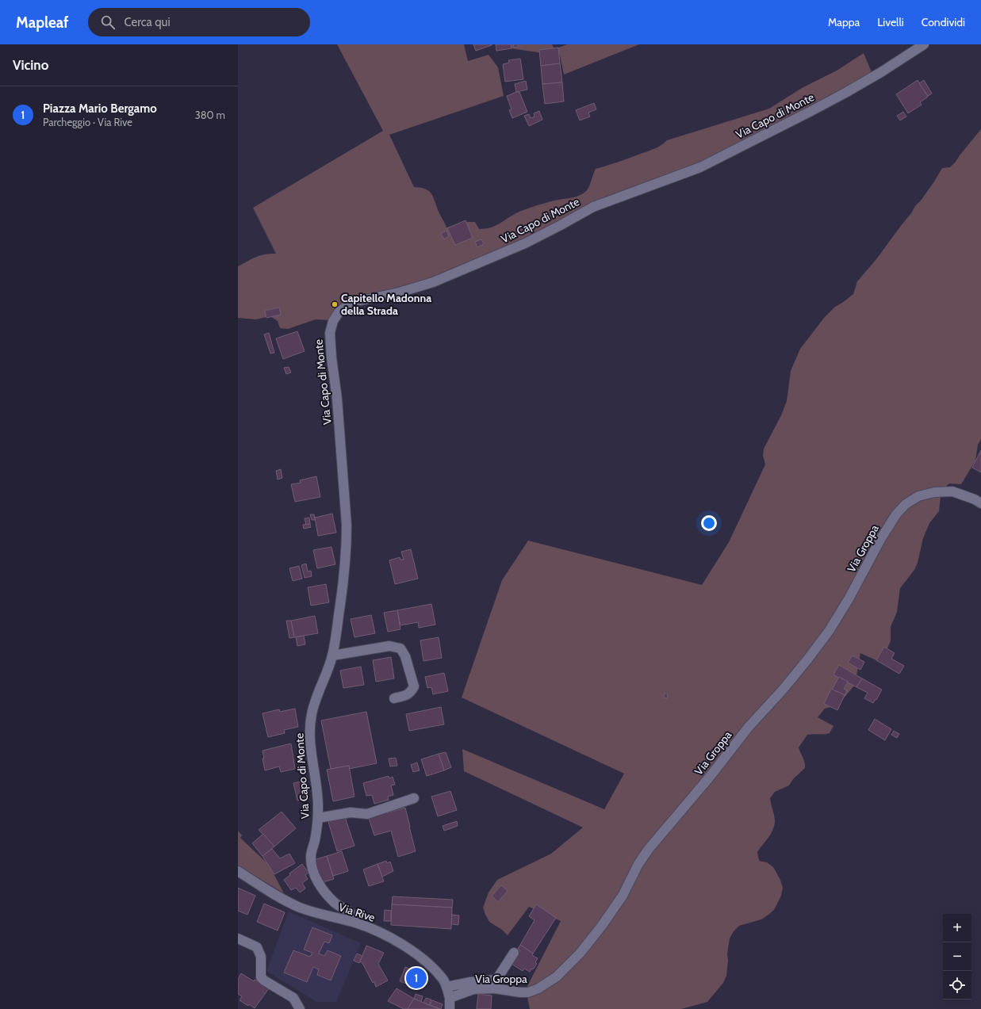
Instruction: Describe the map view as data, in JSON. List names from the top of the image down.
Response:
{
  "streets": {
    "street": ["Via Capo di Monte", "Via Groppa", "Via Rive"]
  },
  "crossings": [
    ["Via Capo di Monte", "Via Rive"],
    ["Via Groppa", "Via Rive"]
  ],
  "places": ["Capitello Madonna della Strada"],
  "page": {
    "header": "Mapleaf",
    "search": "Cerca qui",
    "nav": ["Mappa", "Livelli", "Condividi"],
    "heading": "Vicino",
    "list": [
      {
        "mark": "1",
        "name": "Piazza Mario Bergamo",
        "note": "Parcheggio · Via Rive",
        "value": "380 m"
      }
    ],
    "map_buttons": ["+", "−"],
    "pins": "1"
  }
}
